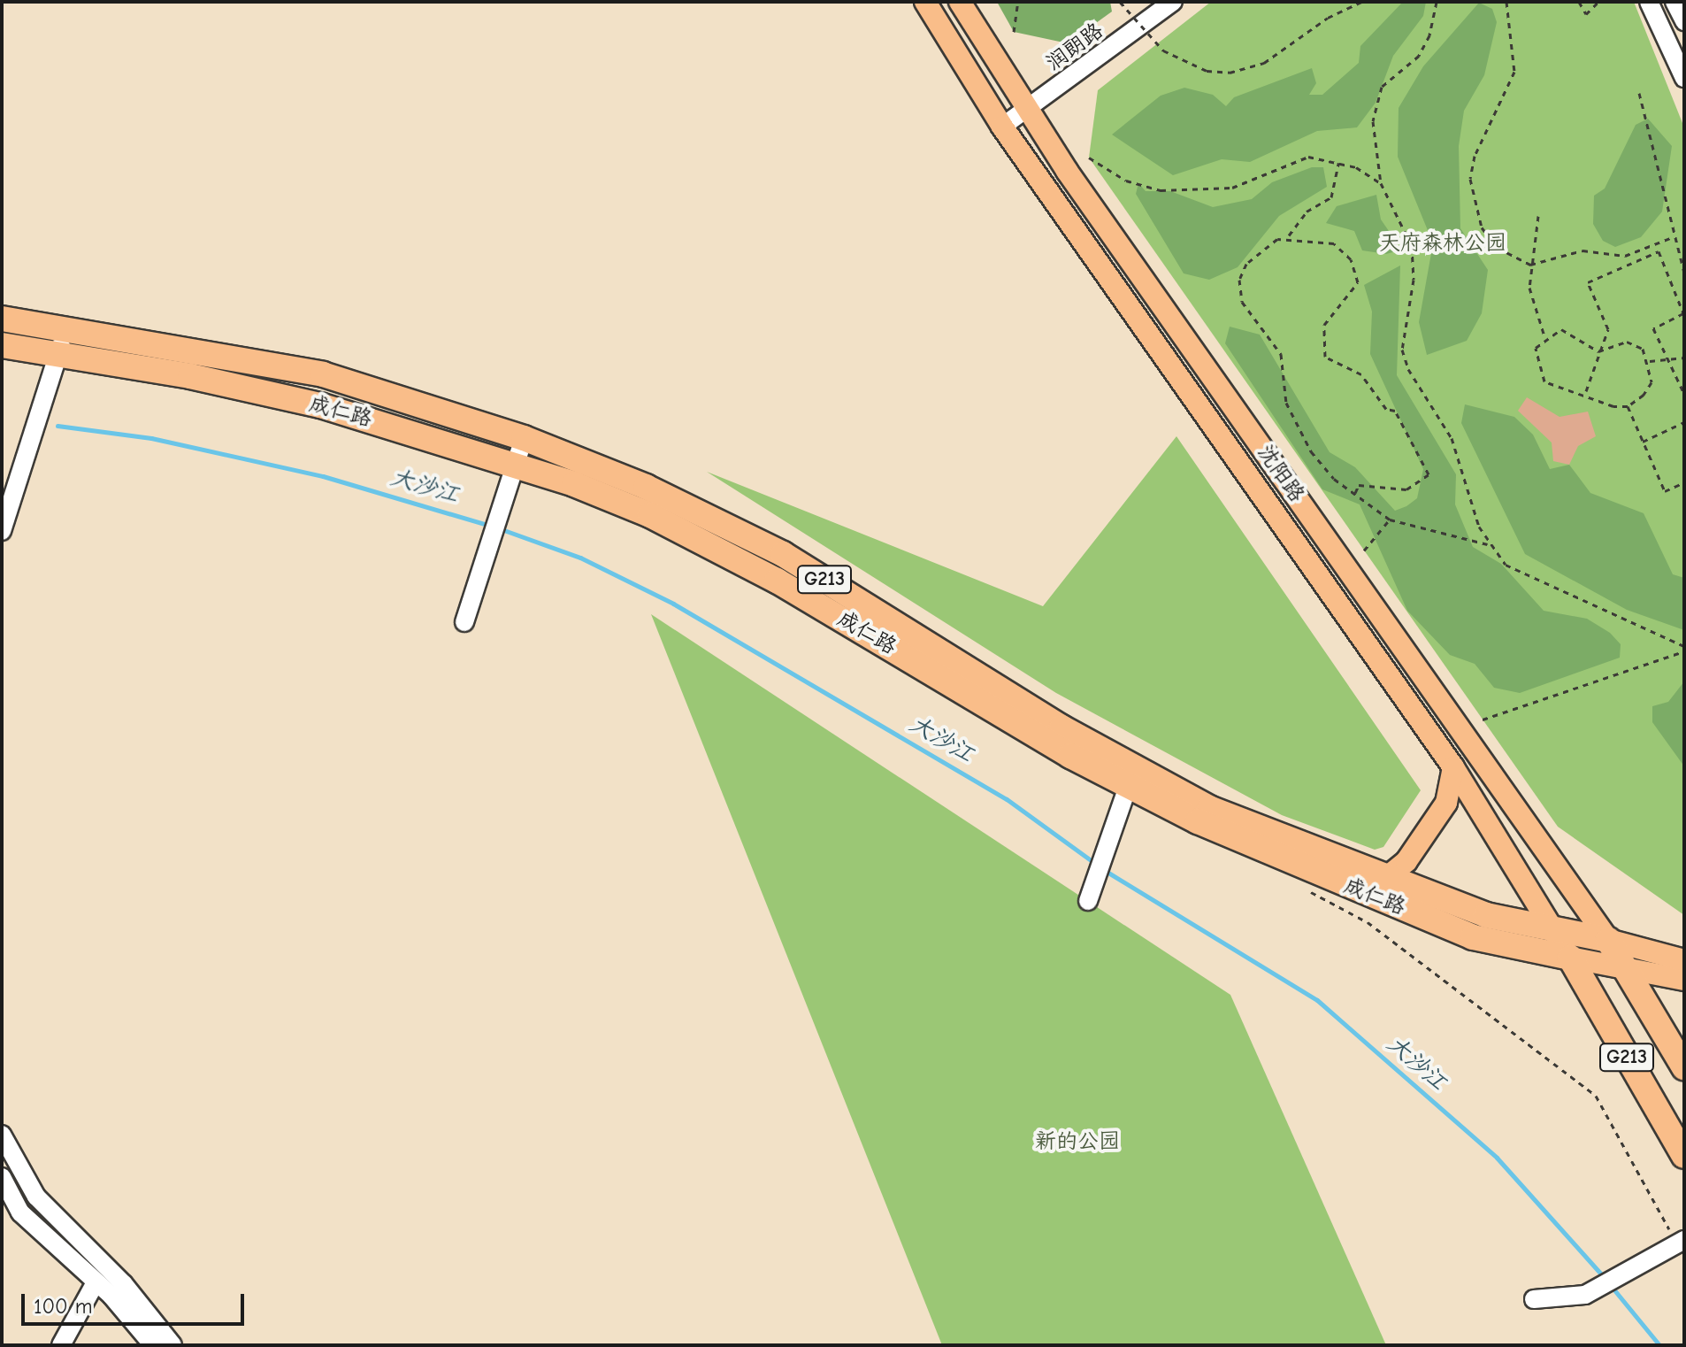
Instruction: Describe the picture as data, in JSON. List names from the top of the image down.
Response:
{
  "streets": {
    "highway": ["成仁路", "G213"],
    "main road": ["沈阳路"],
    "street": ["润朗路"]
  },
  "crossings": [
    ["润朗路", "沈阳路"],
    ["成仁路", "沈阳路"],
    ["成仁路", "G213"],
    ["沈阳路", "G213"]
  ],
  "water": ["大沙江"],
  "parks": ["天府森林公园", "新的公园"],
  "scale_bar": "100 m"
}
